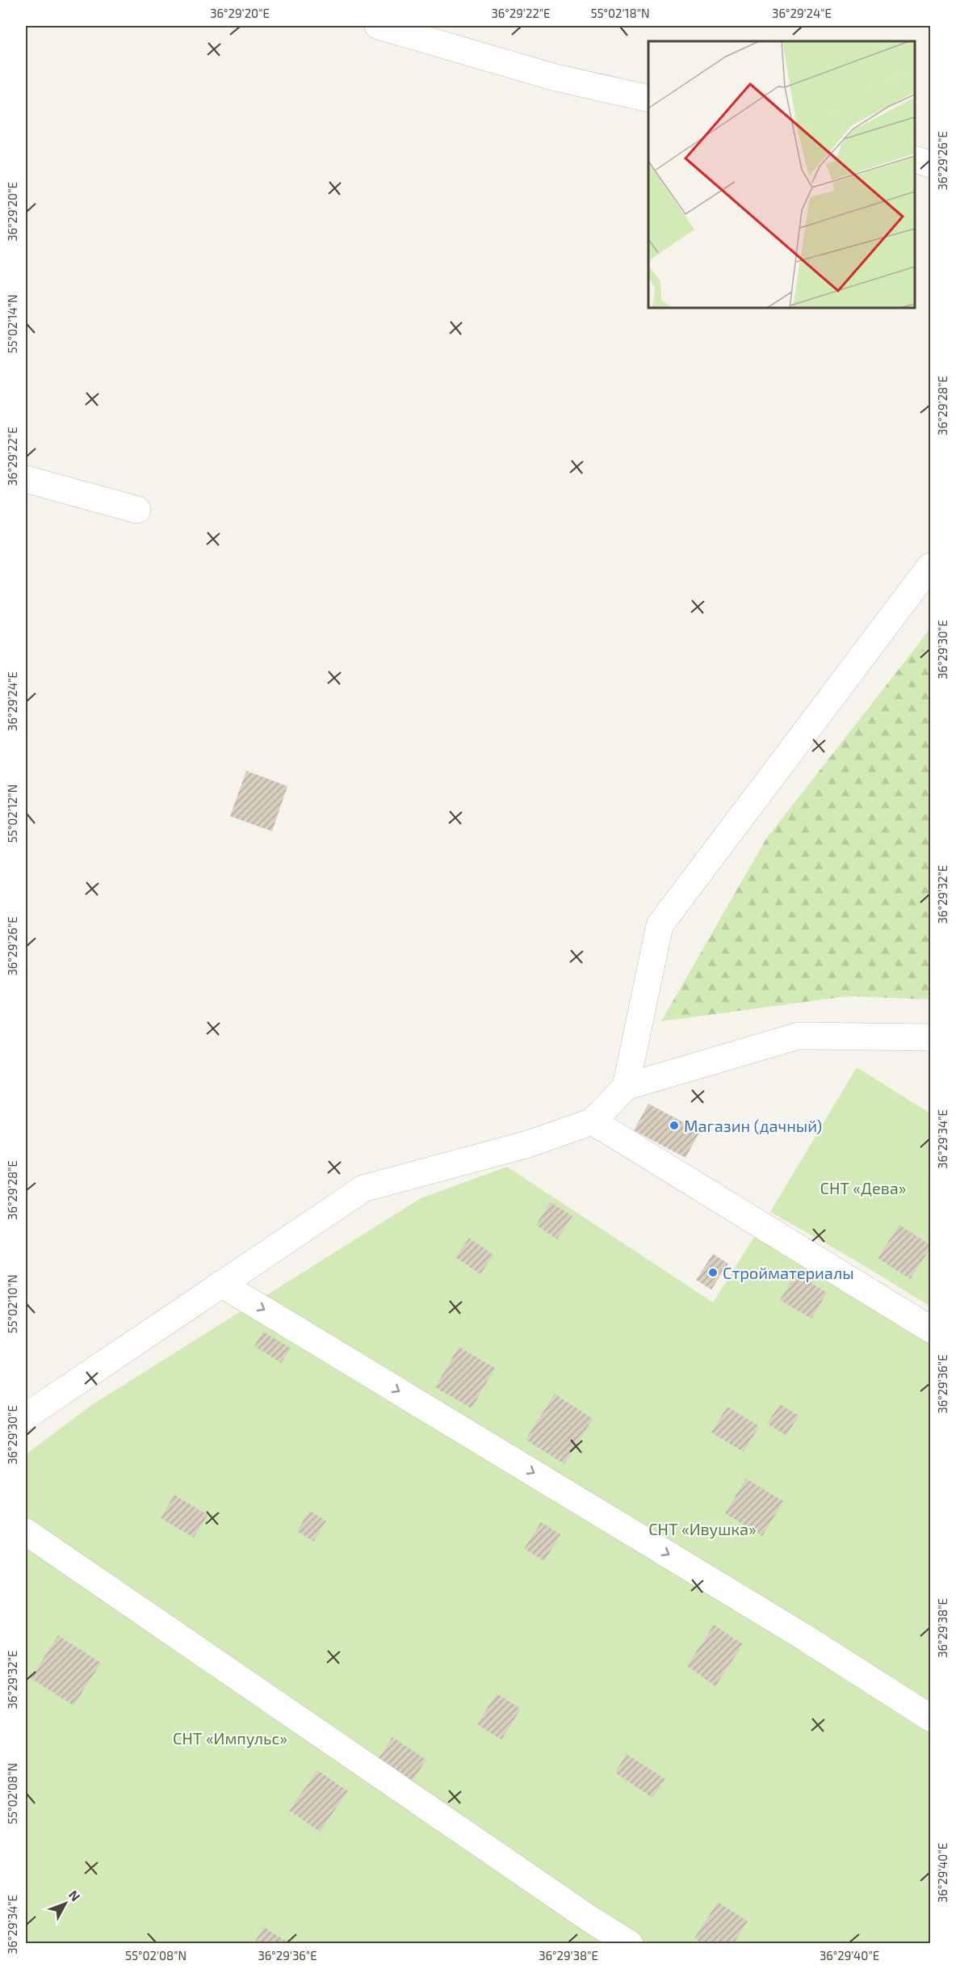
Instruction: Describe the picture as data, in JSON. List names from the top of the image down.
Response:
{
  "parks": ["СНТ «Дева»", "СНТ «Ивушка»", "СНТ «Импульс»"],
  "places": ["Магазин (дачный)", "Стройматериалы"],
  "north": "top right",
  "coordinates": [
    "36°29'20\"E",
    "36°29'22\"E",
    "55°02'18\"N",
    "36°29'24\"E",
    "36°29'26\"E",
    "55°02'14\"N",
    "36°29'28\"E",
    "36°29'30\"E",
    "55°02'12\"N",
    "36°29'32\"E",
    "36°29'34\"E",
    "55°02'10\"N",
    "36°29'36\"E",
    "36°29'38\"E",
    "55°02'08\"N",
    "36°29'40\"E"
  ]
}
